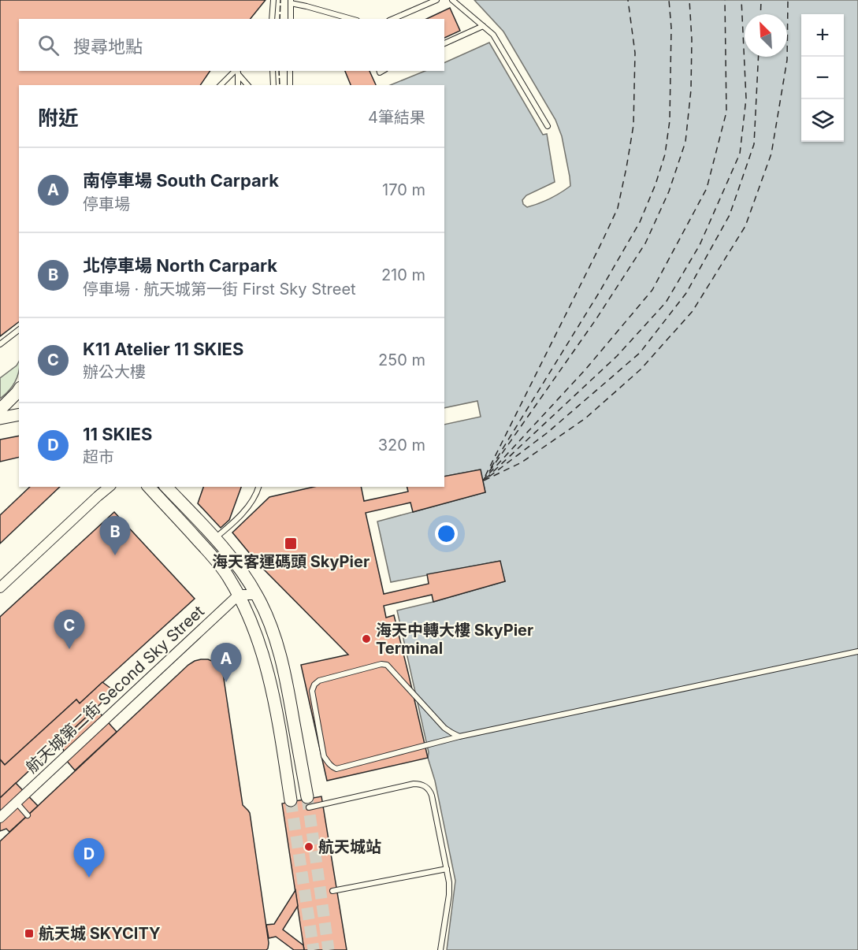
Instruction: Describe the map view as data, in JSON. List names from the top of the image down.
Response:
{
  "streets": {
    "street": ["航天城第二街 Second Sky Street"]
  },
  "places": {
    "transit": ["海天客運碼頭 SkyPier", "航天城 SKYCITY"],
    "other": ["海天中轉大樓 SkyPier Terminal", "航天城站"]
  },
  "north": "top left",
  "page": {
    "map_buttons": ["+", "−"],
    "search": "搜尋地點",
    "heading": ["附近", "4筆結果"],
    "list": [
      {
        "mark": "A",
        "name": "南停車場 South Carpark",
        "note": "停車場",
        "value": "170 m"
      },
      {
        "mark": "B",
        "name": "北停車場 North Carpark",
        "note": "停車場 · 航天城第一街 First Sky Street",
        "value": "210 m"
      },
      {
        "mark": "C",
        "name": "K11 Atelier 11 SKIES",
        "note": "辦公大樓",
        "value": "250 m"
      },
      {
        "mark": "D",
        "name": "11 SKIES",
        "note": "超市",
        "value": "320 m"
      }
    ],
    "pins": [
      "B",
      "C",
      "A",
      "D"
    ]
  }
}
